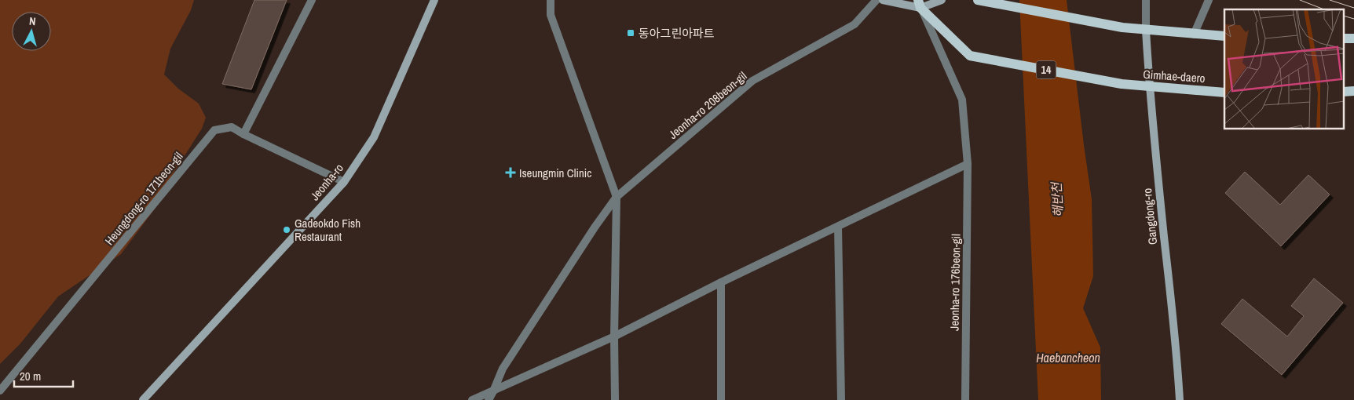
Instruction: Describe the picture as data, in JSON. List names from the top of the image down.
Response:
{
  "streets": {
    "main road": [
      "14",
      "Gimhae-daero",
      "Jeonha-ro",
      "Gangdong-ro"
    ],
    "street": ["Jeonha-ro 208beon-gil", "Heungdong-ro 171beon-gil", "Jeonha-ro 176beon-gil"]
  },
  "crossings": [
    ["Gimhae-daero", "Gangdong-ro"],
    ["Gimhae-daero", "Jeonha-ro 176beon-gil"],
    ["Jeonha-ro", "Heungdong-ro 171beon-gil"]
  ],
  "water": ["해반천", "Haebancheon"],
  "places": {
    "transit": ["동아그린아파트"],
    "health": ["Iseungmin Clinic"],
    "other": ["Gadeokdo Fish Restaurant"]
  },
  "scale_bar": "20 m",
  "north": "top"
}
